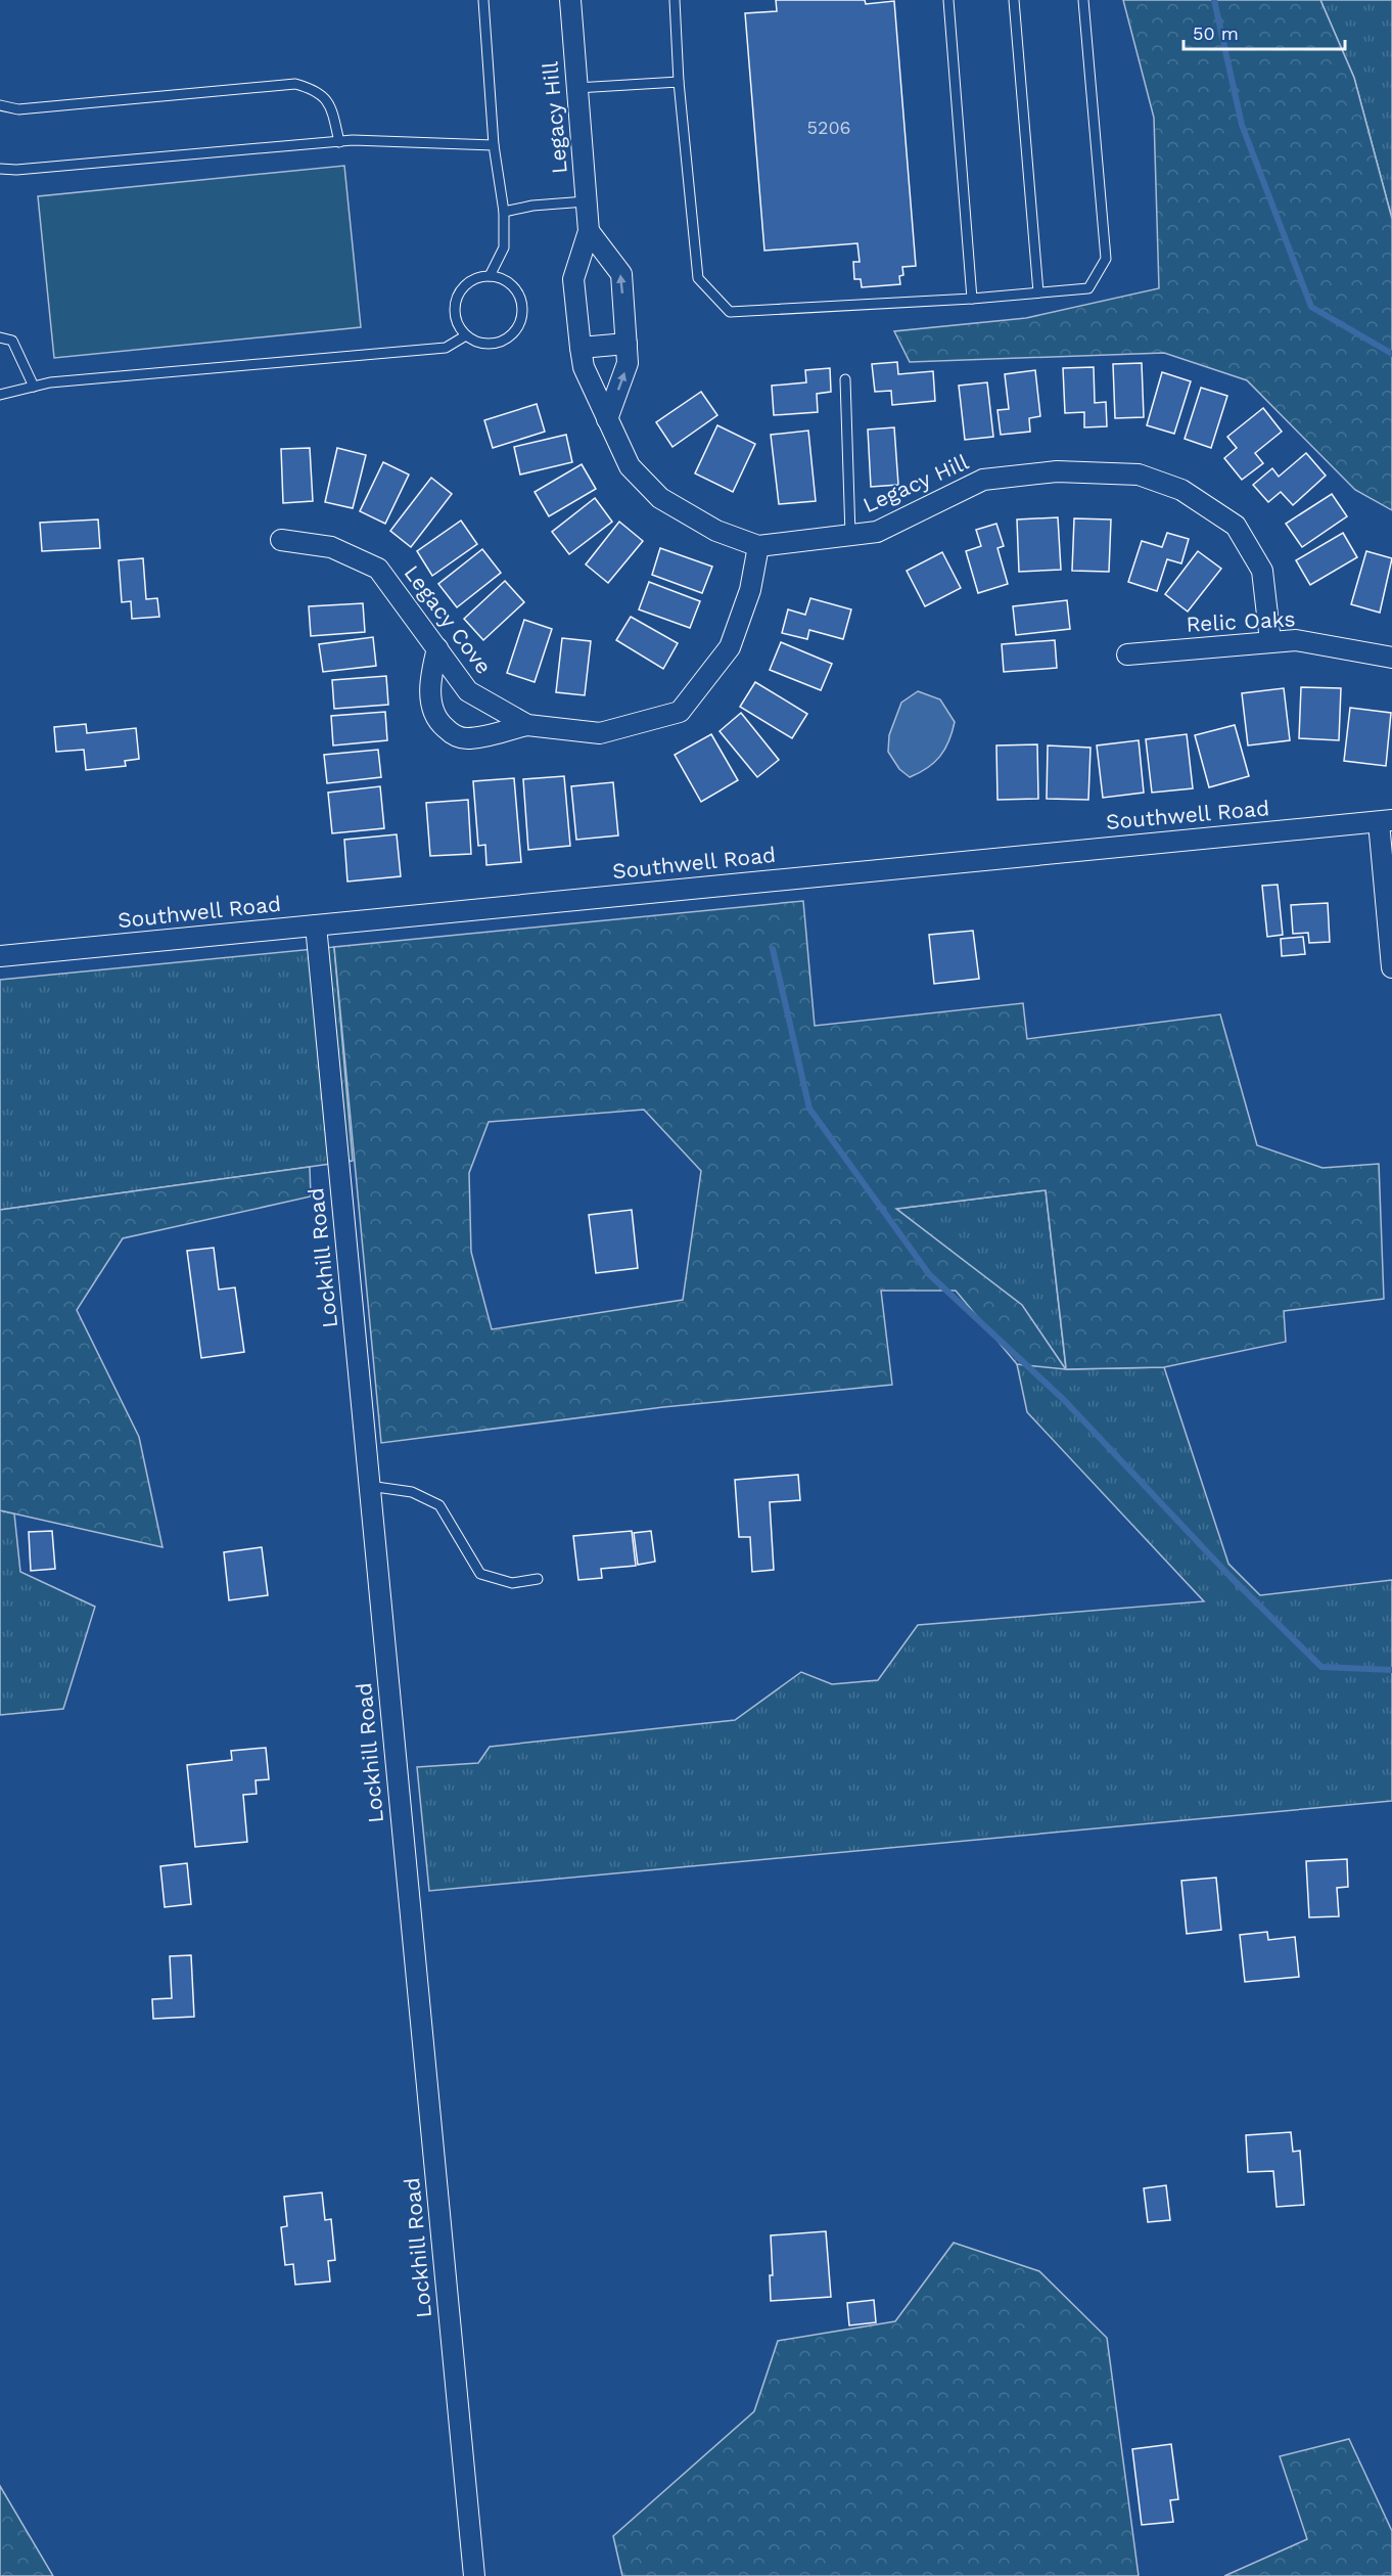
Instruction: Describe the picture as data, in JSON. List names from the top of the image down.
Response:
{
  "streets": {
    "street": [
      "Legacy Hill",
      "Legacy Cove",
      "Relic Oaks",
      "Southwell Road",
      "Lockhill Road"
    ]
  },
  "crossings": [
    ["Legacy Hill", "Legacy Cove"],
    ["Legacy Hill", "Relic Oaks"],
    ["Southwell Road", "Lockhill Road"]
  ],
  "house_numbers": ["5206"],
  "scale_bar": "50 m"
}
